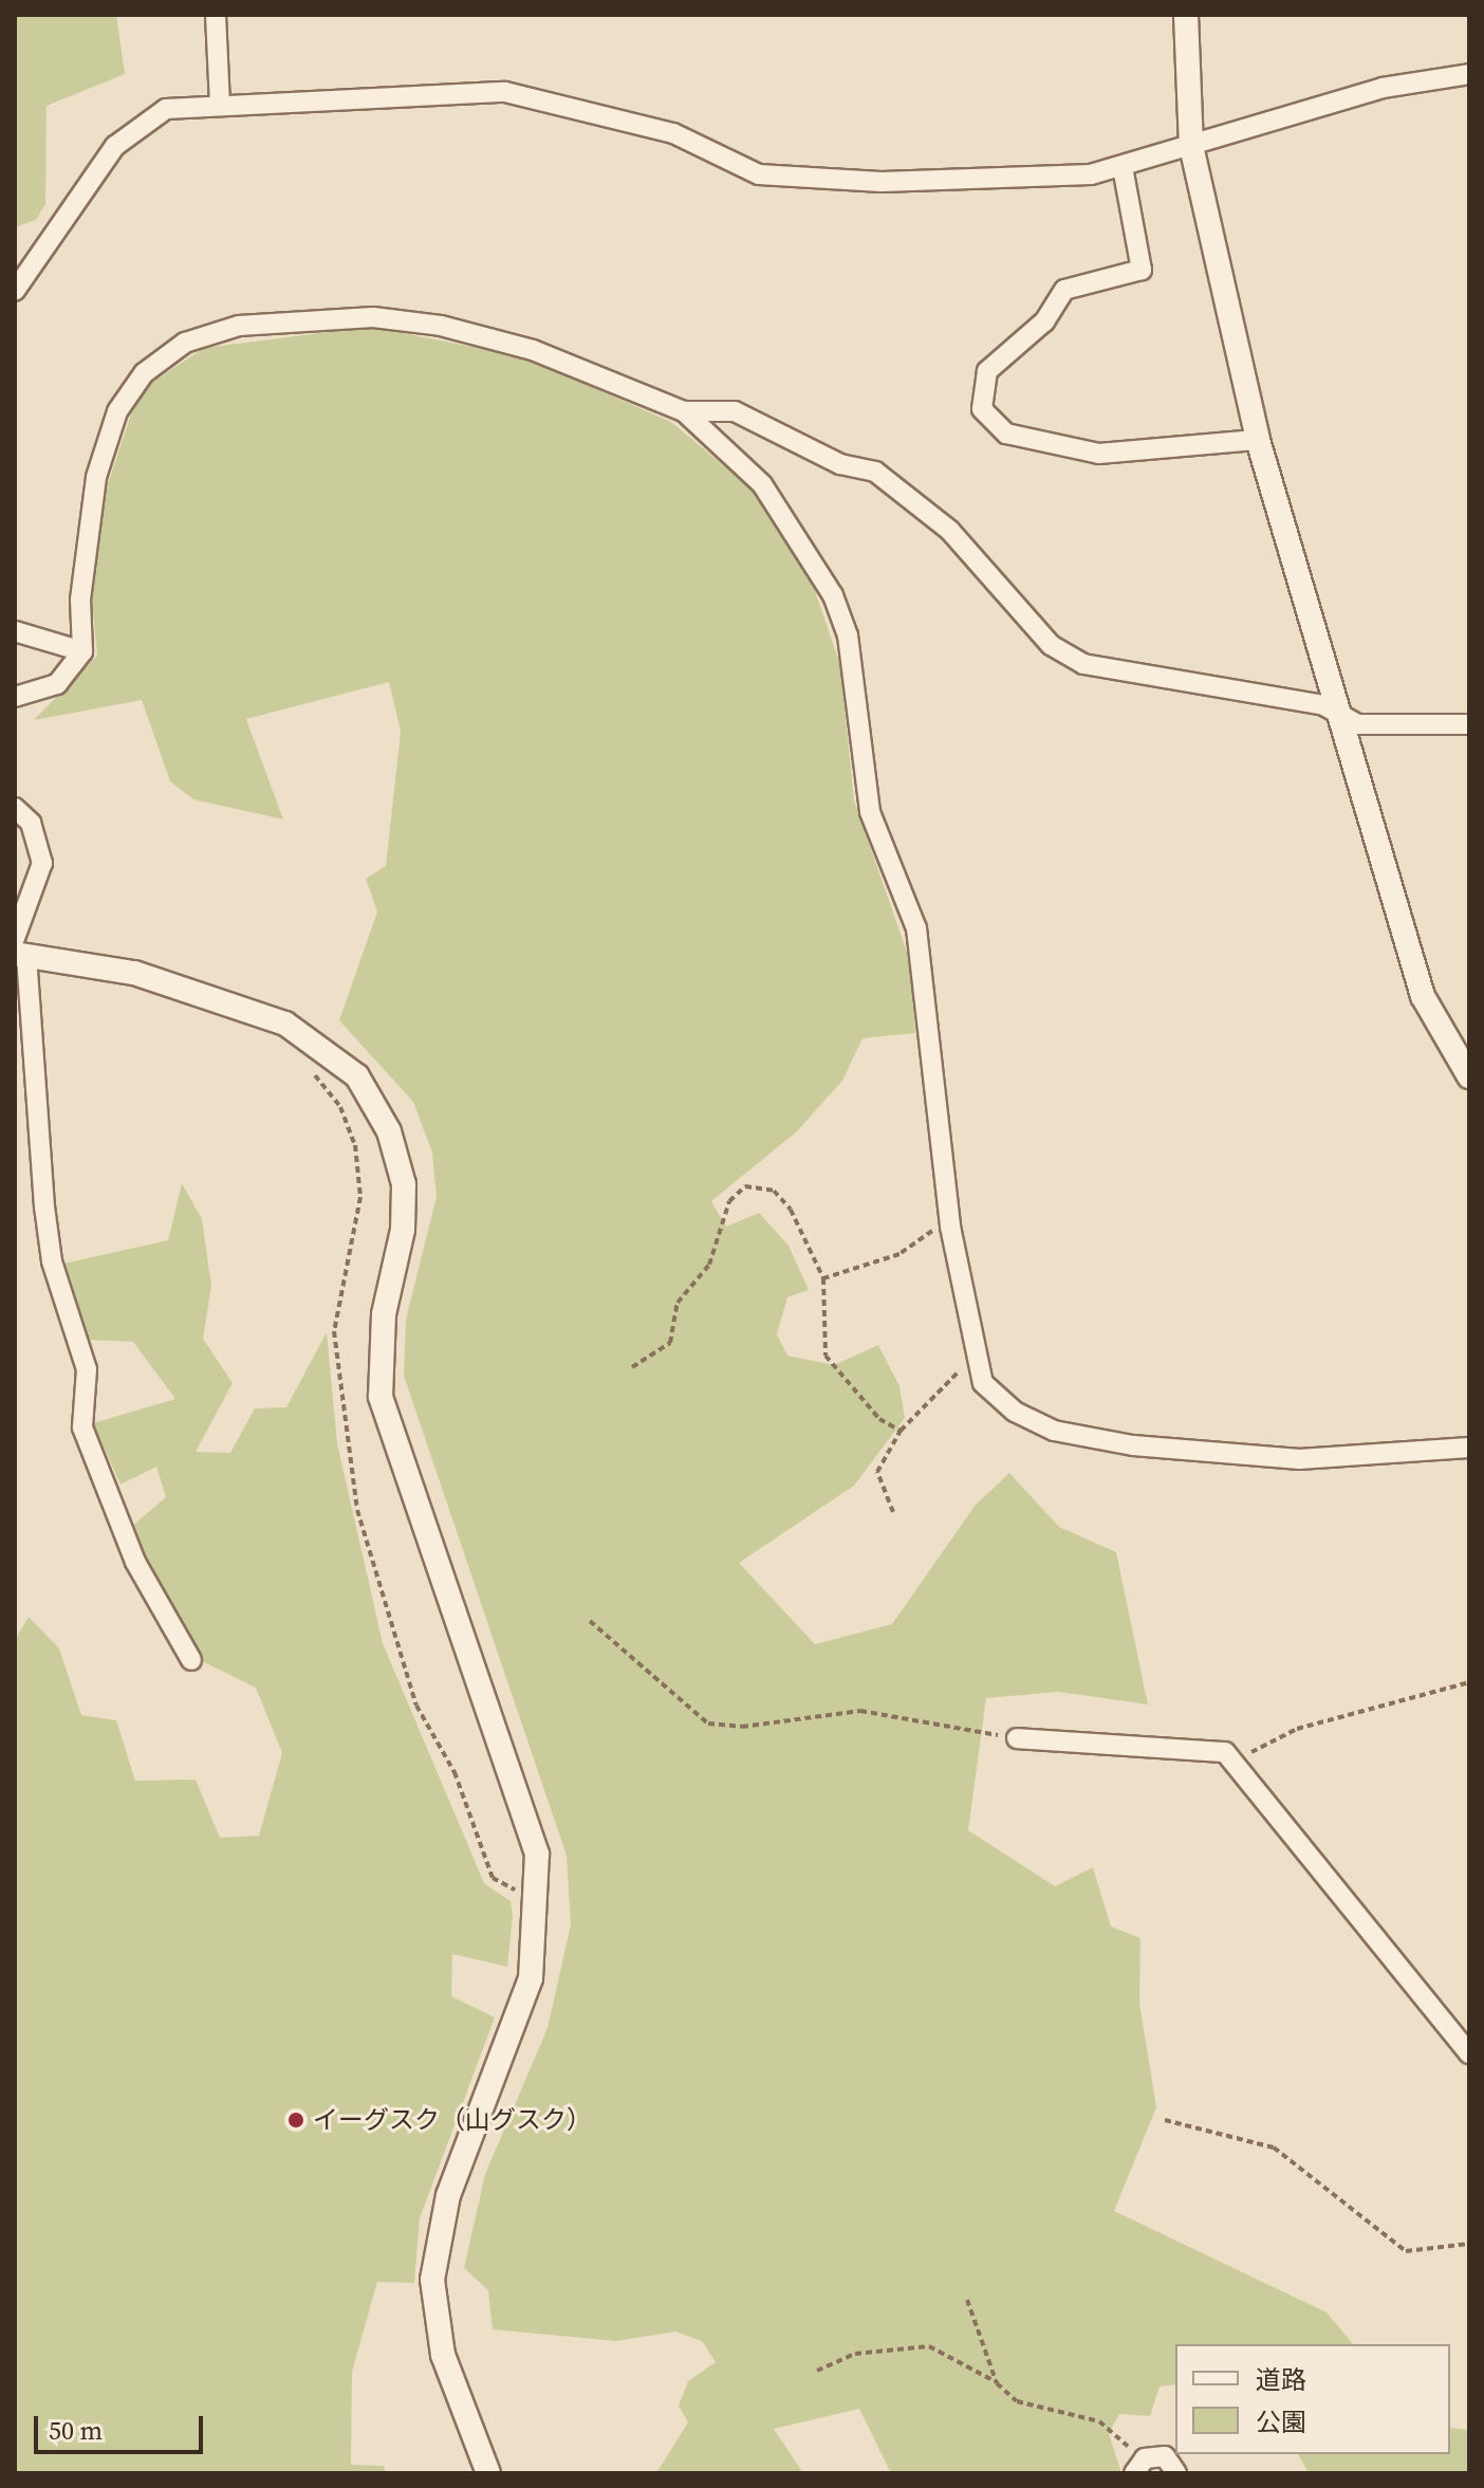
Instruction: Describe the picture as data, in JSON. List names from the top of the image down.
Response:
{
  "places": ["イーグスク（山グスク）"],
  "legend": ["道路", "公園"],
  "scale_bar": "50 m"
}
